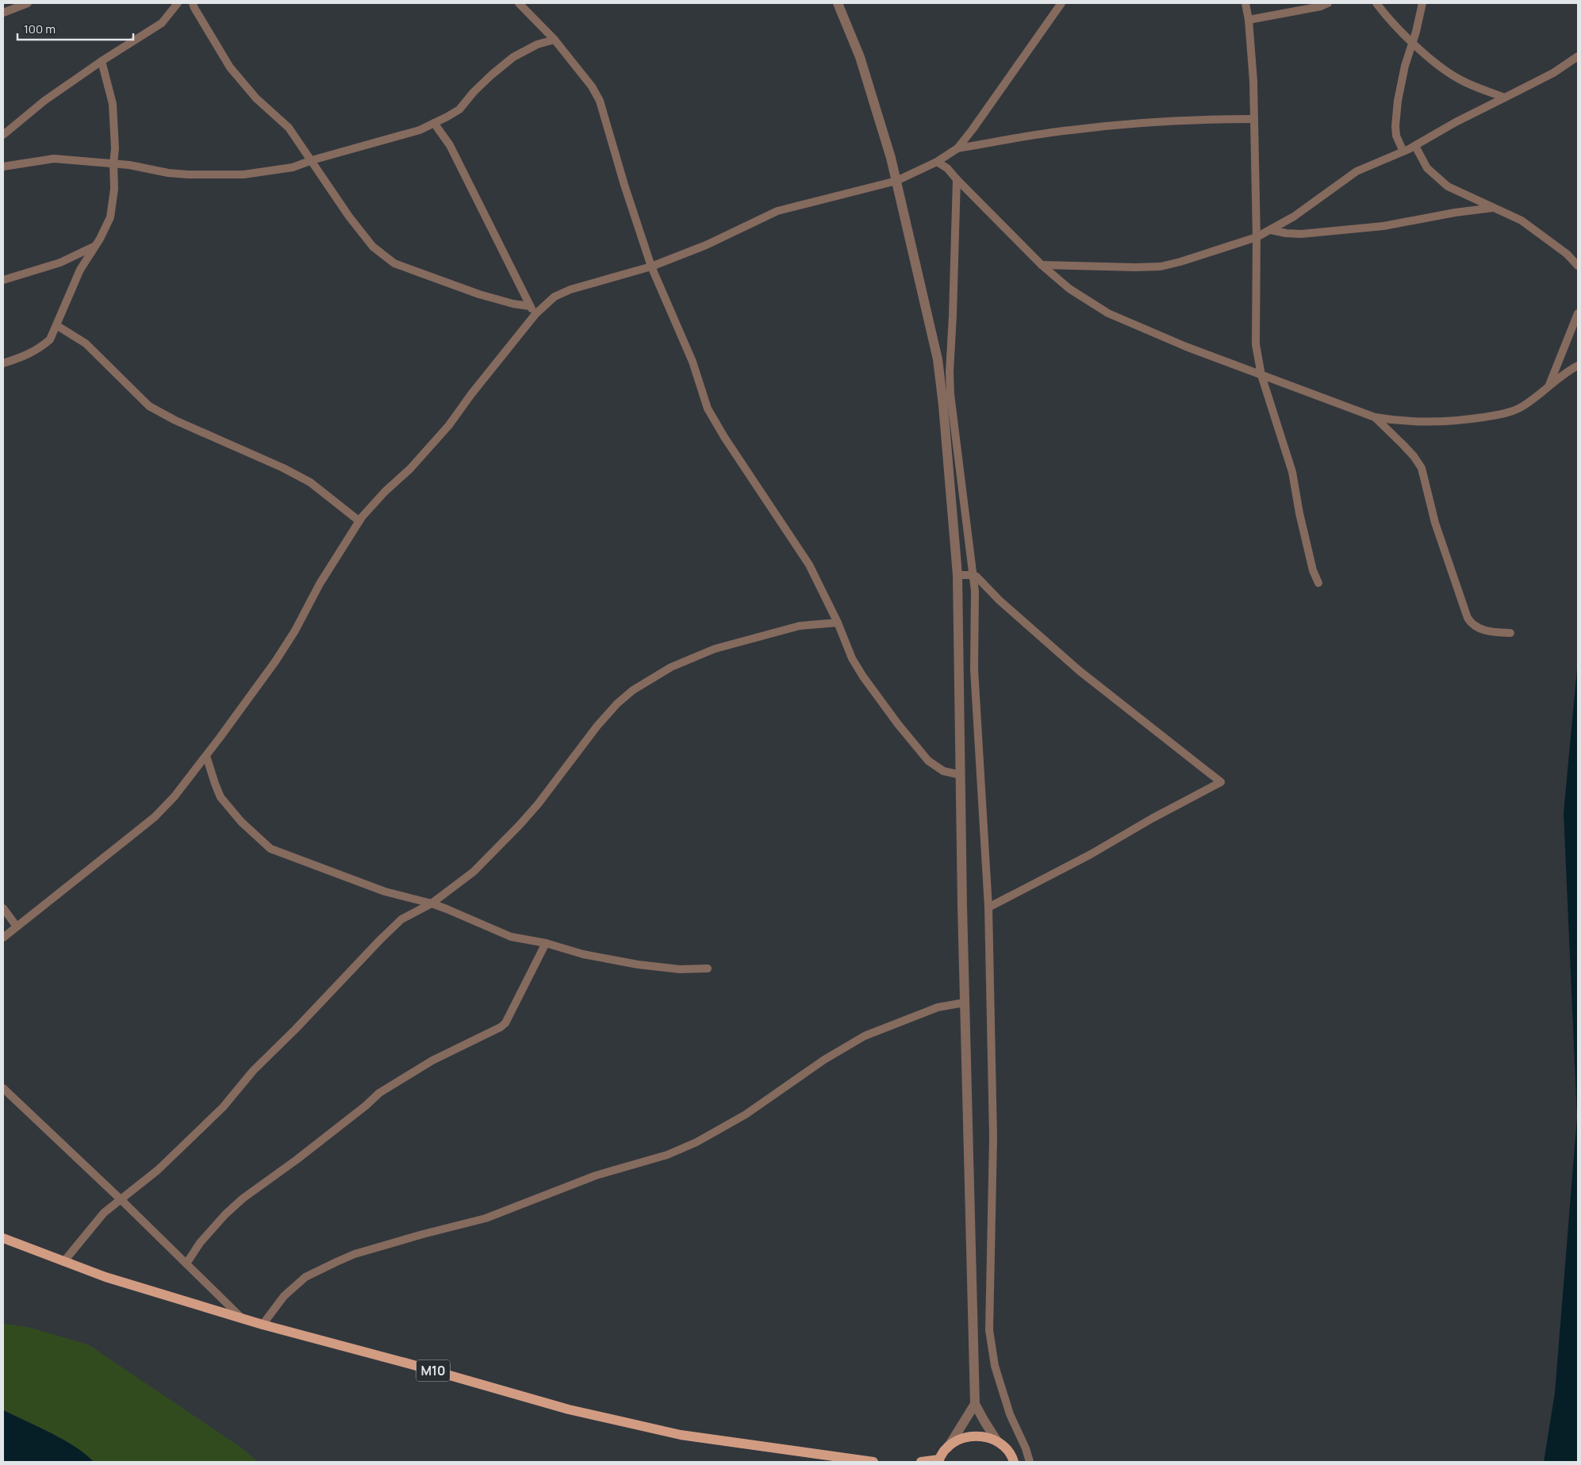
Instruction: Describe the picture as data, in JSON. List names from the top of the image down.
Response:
{
  "streets": {
    "main road": ["M10"]
  },
  "scale_bar": "100 m"
}
